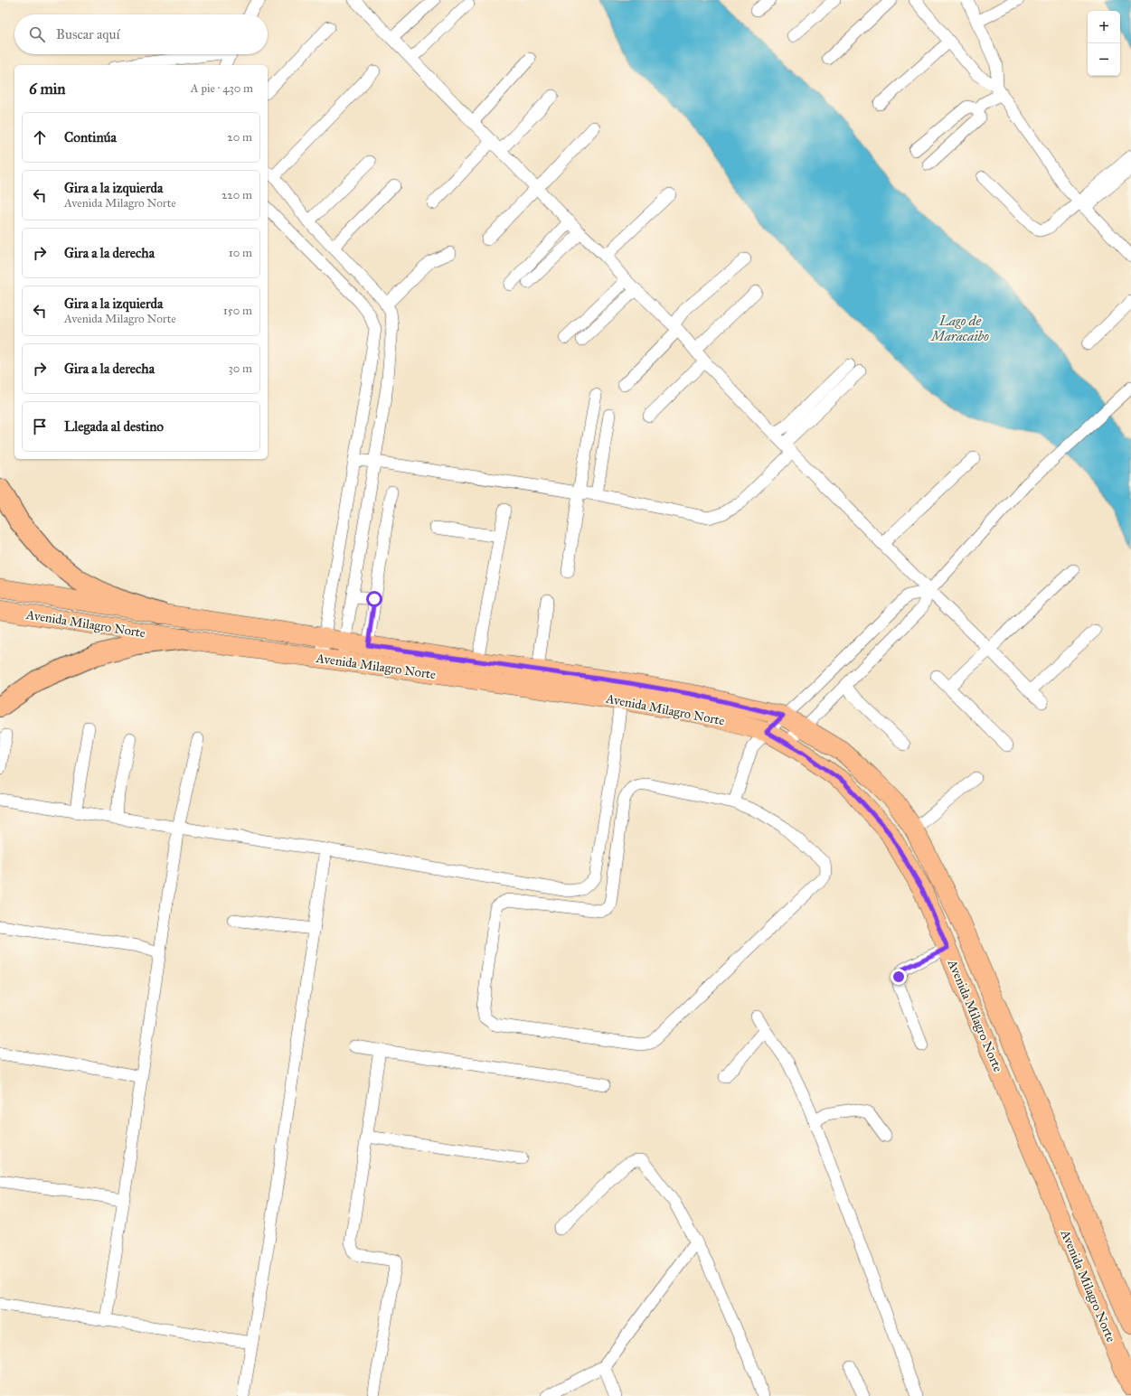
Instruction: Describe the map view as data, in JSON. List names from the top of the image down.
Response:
{
  "streets": {
    "main road": ["Avenida Milagro Norte"]
  },
  "water": ["Lago de Maracaibo"],
  "page": {
    "map_buttons": ["+", "−"],
    "search": "Buscar aquí",
    "heading": ["6 min", "A pie · 430 m"],
    "list": [
      ["Continúa", "20 m"],
      ["Gira a la izquierda", "Avenida Milagro Norte", "220 m"],
      ["Gira a la derecha", "10 m"],
      ["Gira a la izquierda", "Avenida Milagro Norte", "150 m"],
      ["Gira a la derecha", "30 m"],
      "Llegada al destino"
    ]
  }
}
